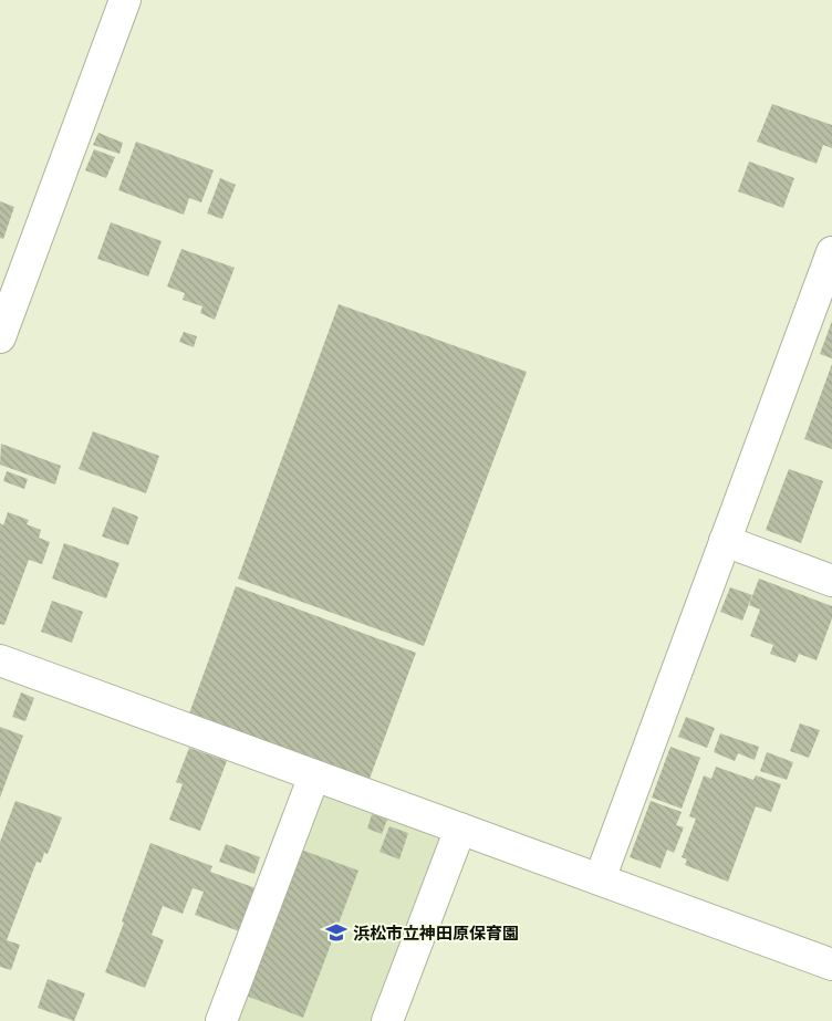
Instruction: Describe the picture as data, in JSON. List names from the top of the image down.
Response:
{
  "places": {
    "school or university": ["浜松市立神田原保育園"]
  }
}
